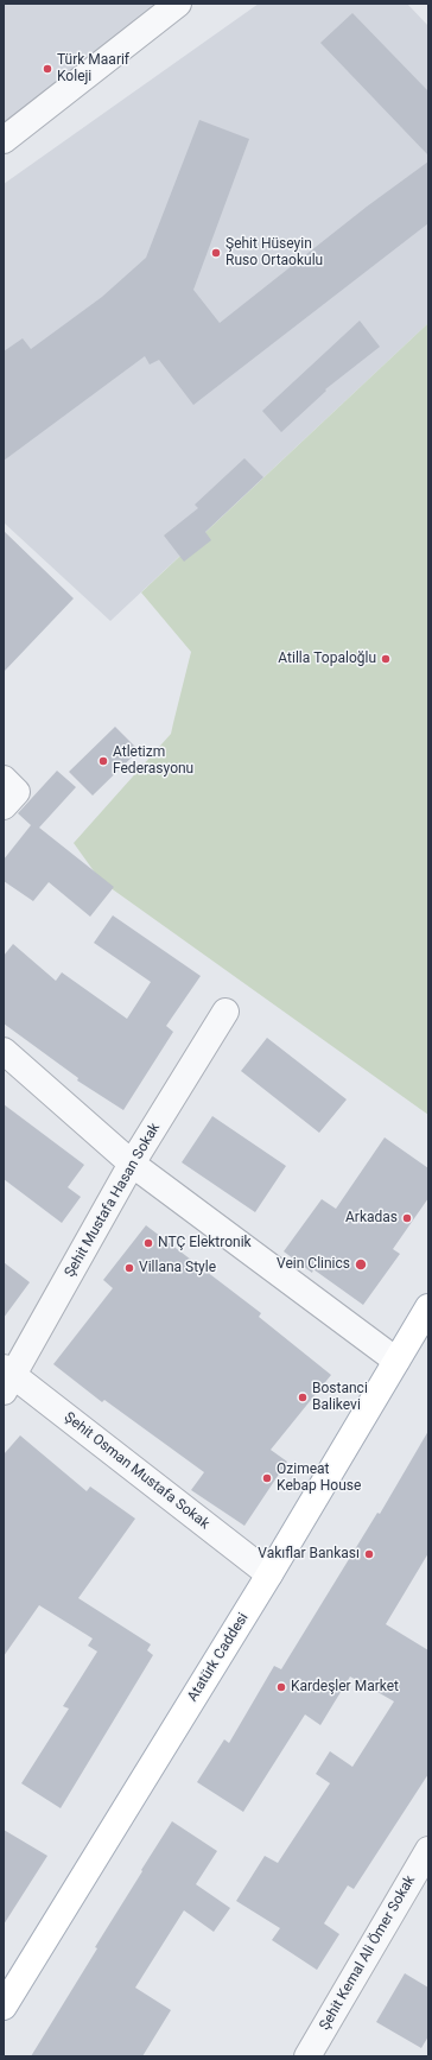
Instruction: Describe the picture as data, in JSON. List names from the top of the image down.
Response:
{
  "streets": {
    "main road": ["Atatürk Caddesi"],
    "street": ["Şehit Mustafa Hasan Sokak", "Şehit Osman Mustafa Sokak", "Şehit Kemal Ali Ömer Sokak"]
  },
  "crossings": [
    ["Şehit Mustafa Hasan Sokak", "Şehit Osman Mustafa Sokak"],
    ["Şehit Osman Mustafa Sokak", "Atatürk Caddesi"]
  ],
  "places": [
    "Türk Maarif Koleji",
    "Şehit Hüseyin Ruso Ortaokulu",
    "Atilla Topaloğlu",
    "Atletizm Federasyonu",
    "Arkadas",
    "NTÇ Elektronik",
    "Vein Clinics",
    "Villana Style",
    "Bostanci Balikevi",
    "Ozimeat Kebap House",
    "Vakıflar Bankası",
    "Kardeşler Market"
  ]
}
